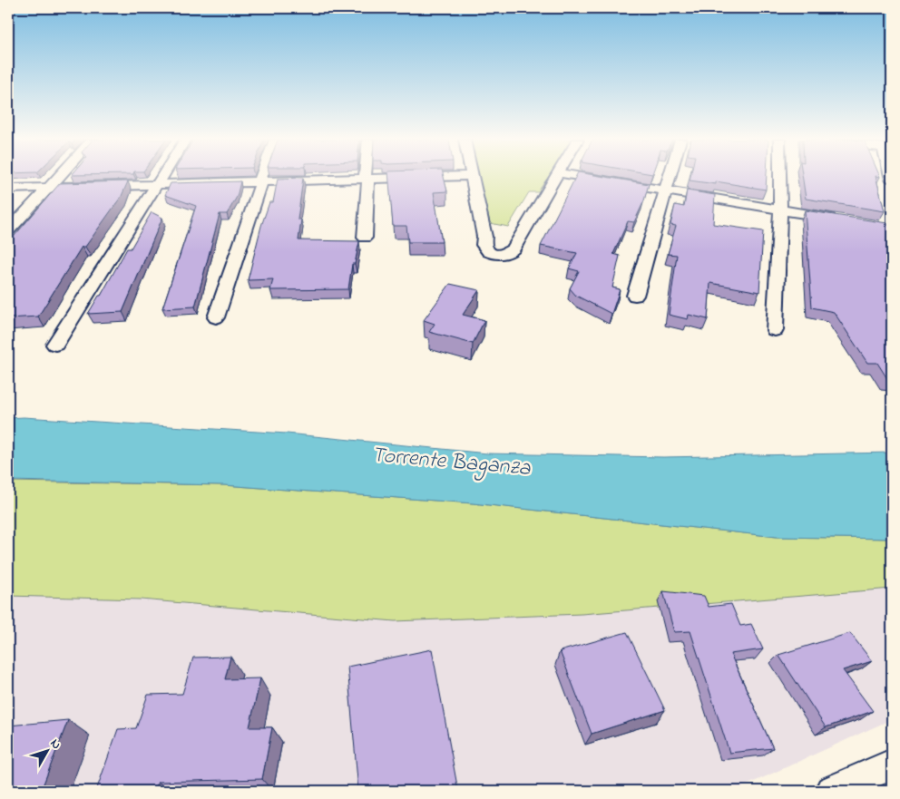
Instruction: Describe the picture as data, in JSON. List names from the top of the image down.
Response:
{
  "water": ["Torrente Baganza"],
  "north": "top right"
}
